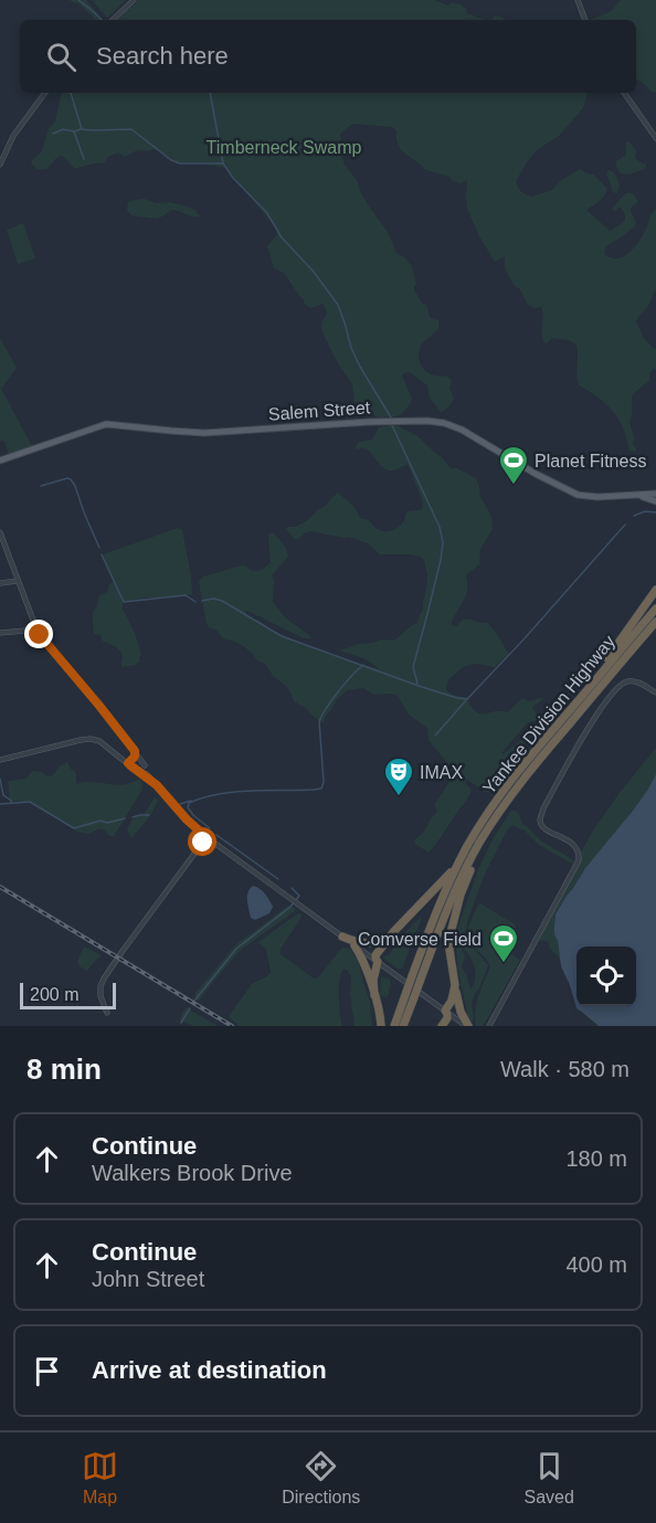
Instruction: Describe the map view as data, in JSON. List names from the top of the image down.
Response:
{
  "streets": {
    "highway": ["Yankee Division Highway"],
    "main road": ["Salem Street"]
  },
  "parks": ["Timberneck Swamp"],
  "places": {
    "sports": ["Planet Fitness", "Comverse Field"],
    "theatre": ["IMAX"]
  },
  "scale_bar": "200 m",
  "page": {
    "search": "Search here",
    "scale": "200 m",
    "heading": ["8 min", "Walk · 580 m"],
    "list": [
      ["Continue", "Walkers Brook Drive", "180 m"],
      ["Continue", "John Street", "400 m"],
      "Arrive at destination"
    ],
    "nav": ["Map", "Directions", "Saved"]
  }
}
